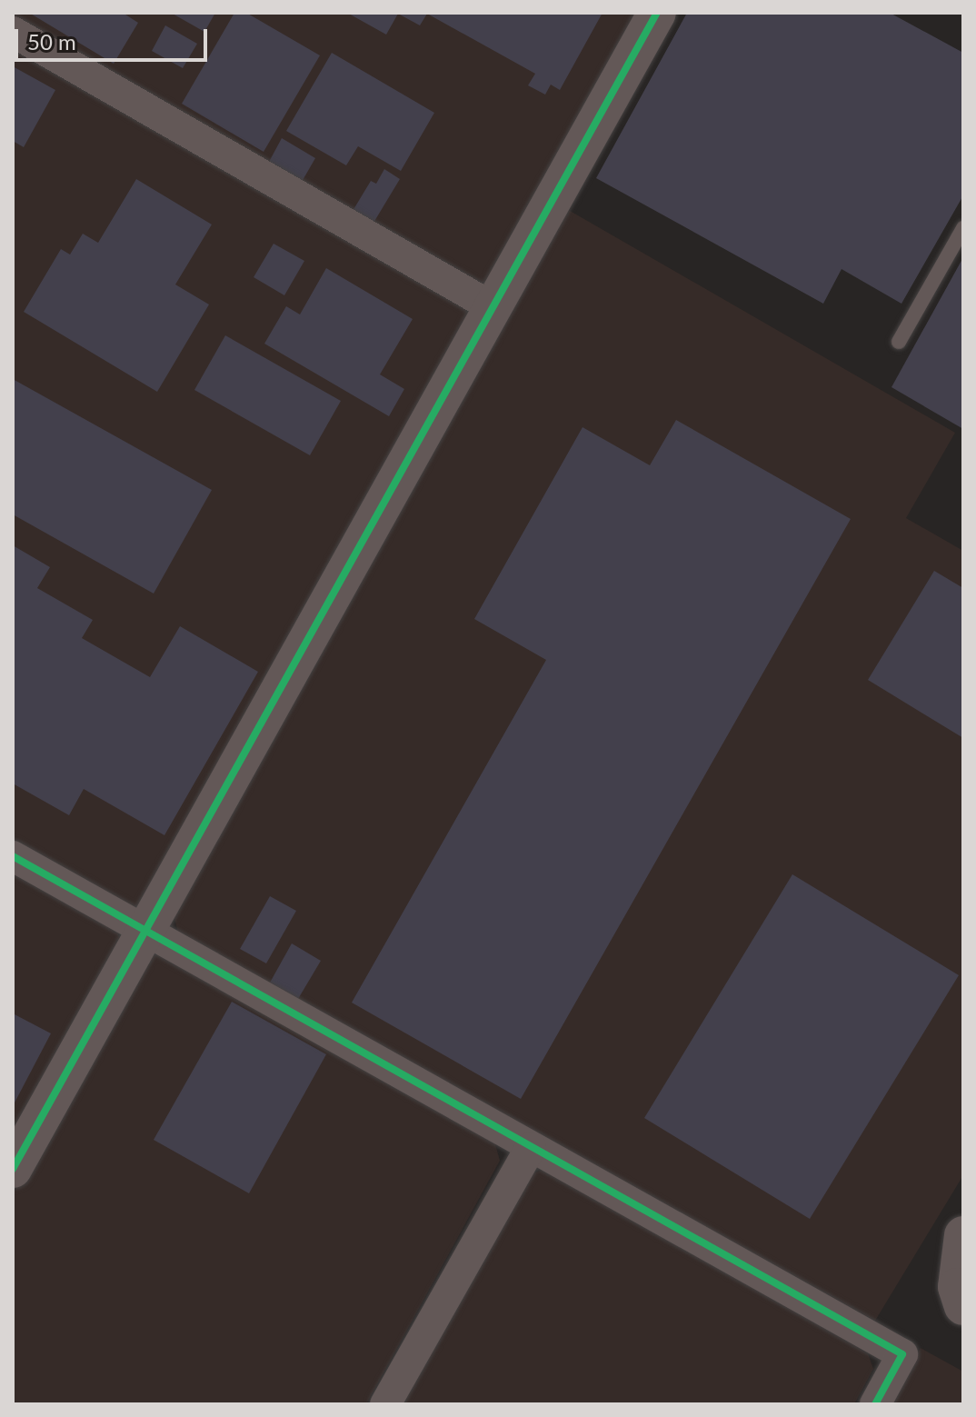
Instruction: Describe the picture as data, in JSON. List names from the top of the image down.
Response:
{
  "scale_bar": "50 m"
}
